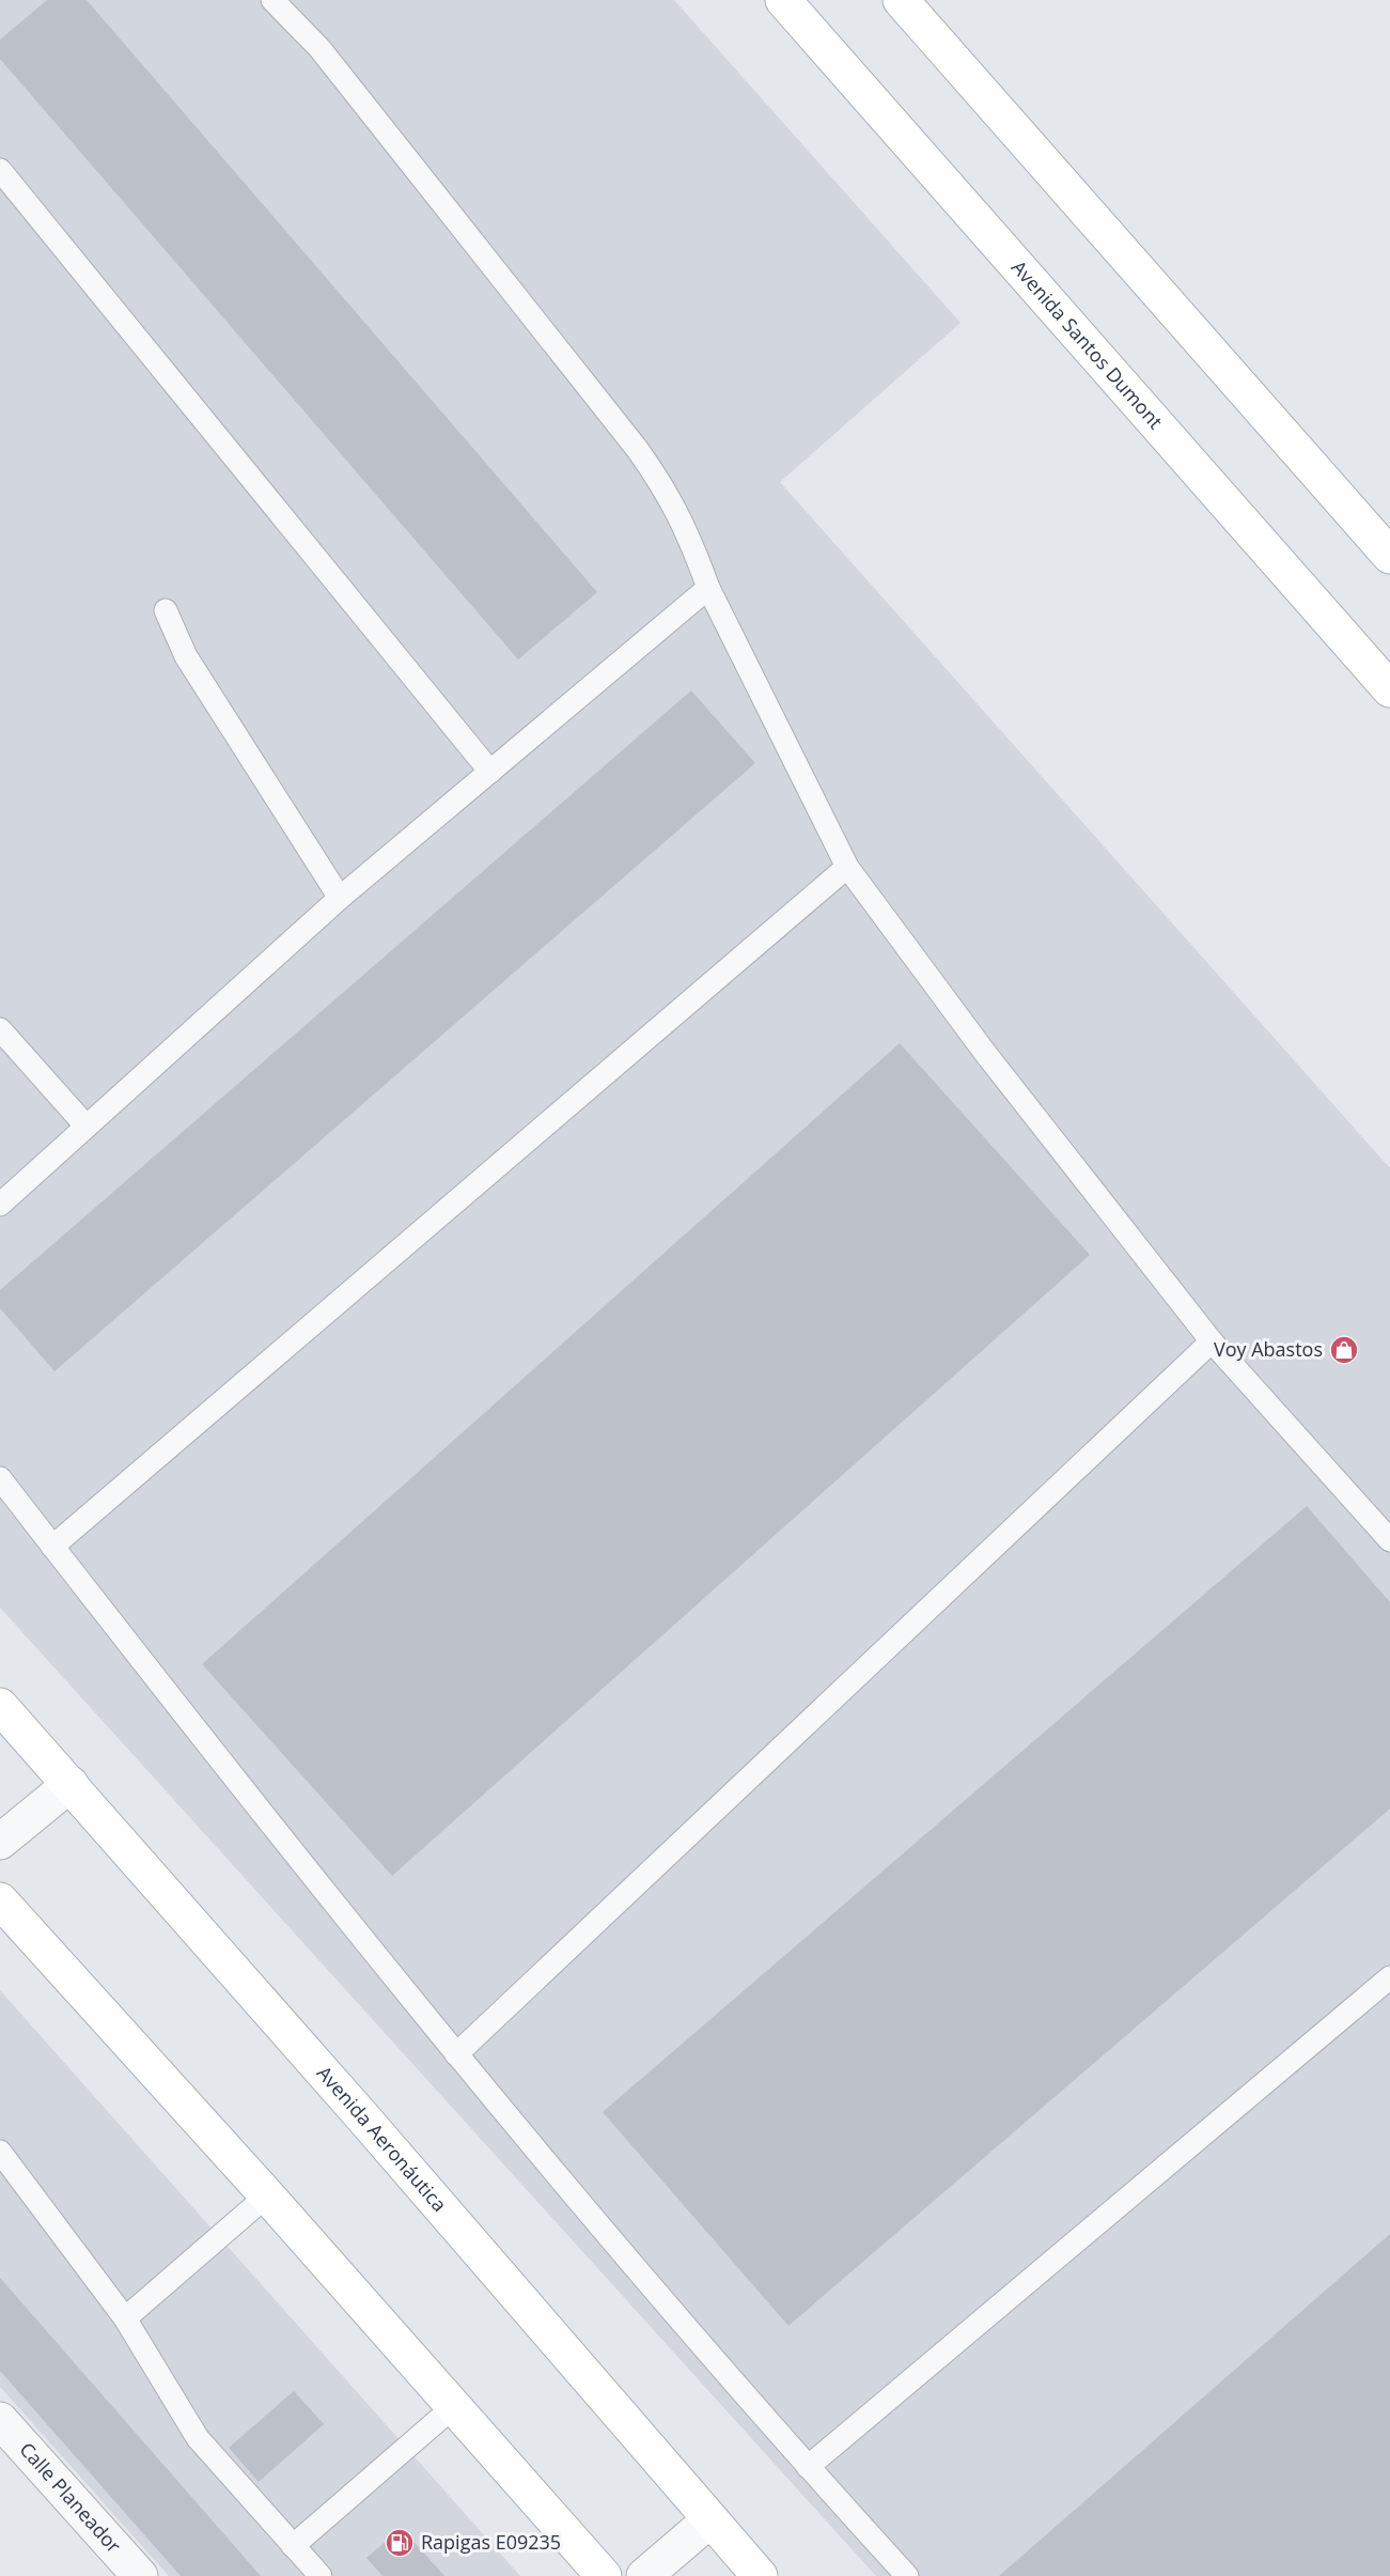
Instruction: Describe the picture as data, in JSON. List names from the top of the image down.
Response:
{
  "streets": {
    "main road": ["Avenida Santos Dumont", "Avenida Aeronáutica"],
    "street": ["Calle Planeador"]
  },
  "places": {
    "shop": ["Voy Abastos"],
    "fuel station": ["Rapigas E09235"]
  }
}
